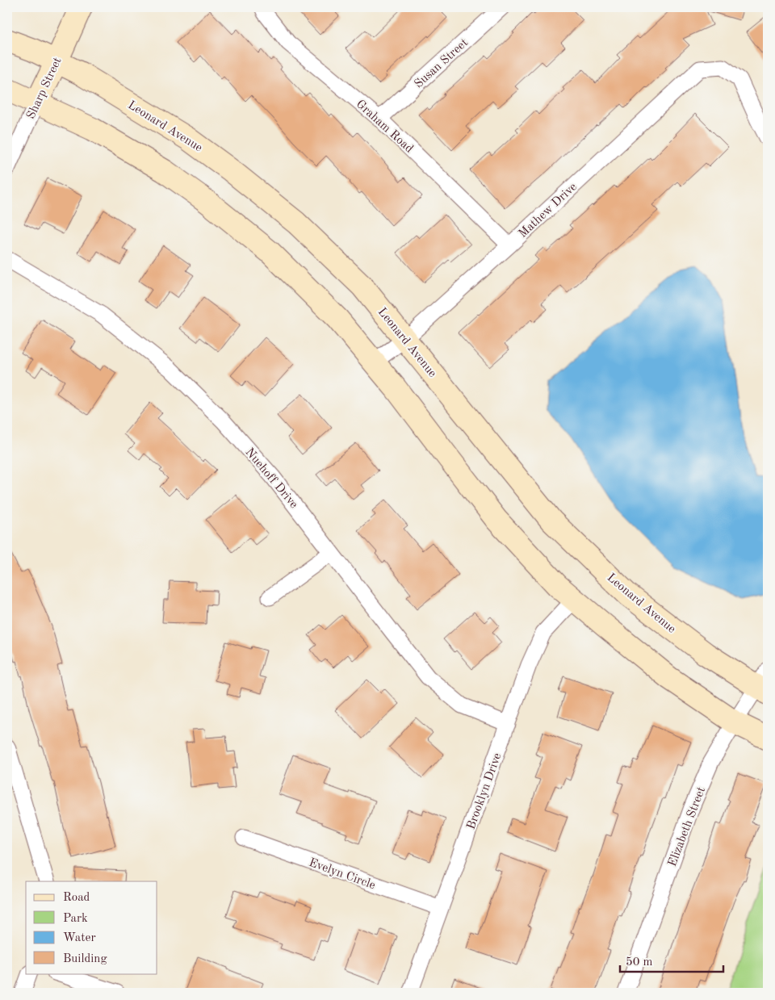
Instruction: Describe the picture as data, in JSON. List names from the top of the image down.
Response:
{
  "streets": {
    "street": [
      "Susan Street",
      "Sharp Street",
      "Leonard Avenue",
      "Graham Road",
      "Mathew Drive",
      "Nuehoff Drive",
      "Brooklyn Drive",
      "Elizabeth Street",
      "Evelyn Circle"
    ]
  },
  "crossings": [
    ["Susan Street", "Graham Road"],
    ["Sharp Street", "Leonard Avenue"],
    ["Leonard Avenue", "Mathew Drive"],
    ["Leonard Avenue", "Elizabeth Street"],
    ["Graham Road", "Mathew Drive"],
    ["Nuehoff Drive", "Brooklyn Drive"],
    ["Brooklyn Drive", "Evelyn Circle"]
  ],
  "legend": [
    "Road",
    "Park",
    "Water",
    "Building"
  ],
  "scale_bar": "50 m"
}
